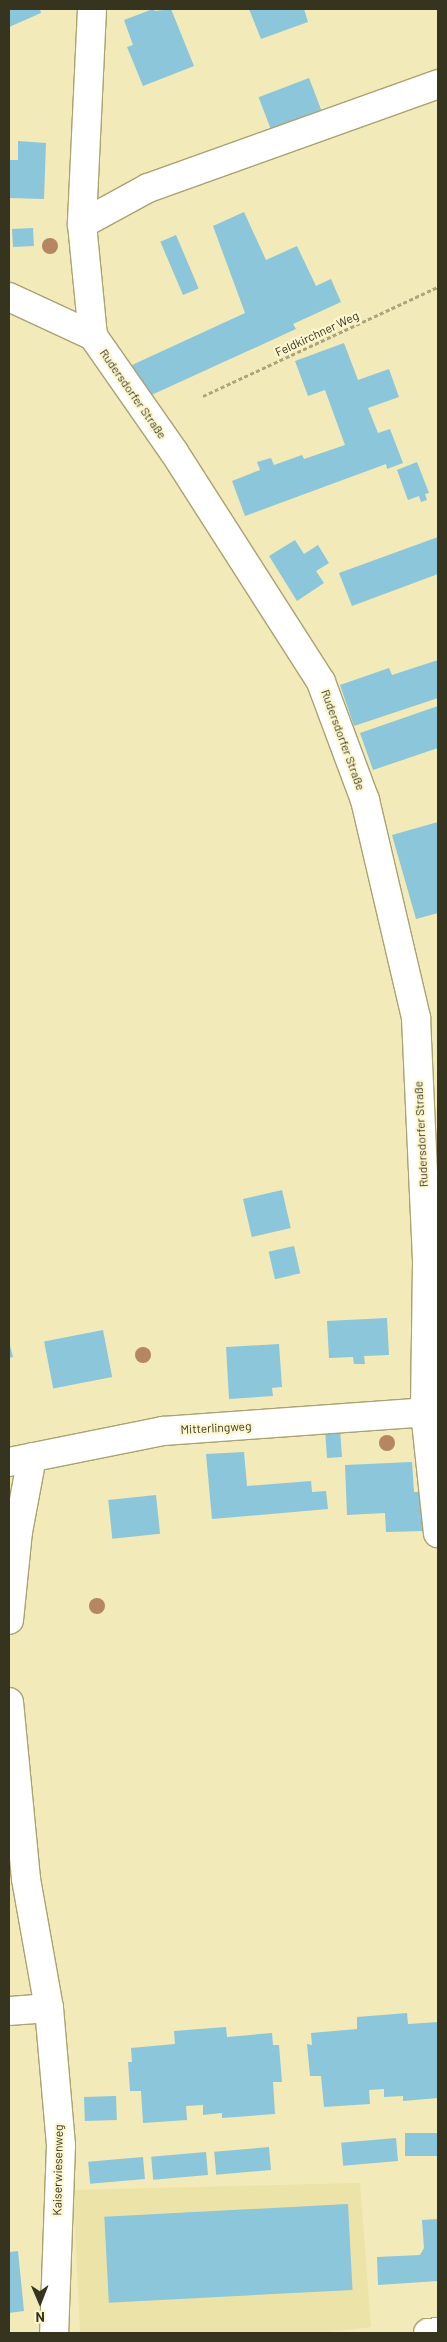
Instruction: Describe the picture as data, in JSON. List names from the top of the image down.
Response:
{
  "streets": {
    "street": ["Rudersdorfer Straße", "Mitterlingweg", "Kaiserwiesenweg"],
    "path": ["Feldkirchner Weg"]
  },
  "crossings": [
    ["Rudersdorfer Straße", "Mitterlingweg"]
  ],
  "north": "bottom"
}
